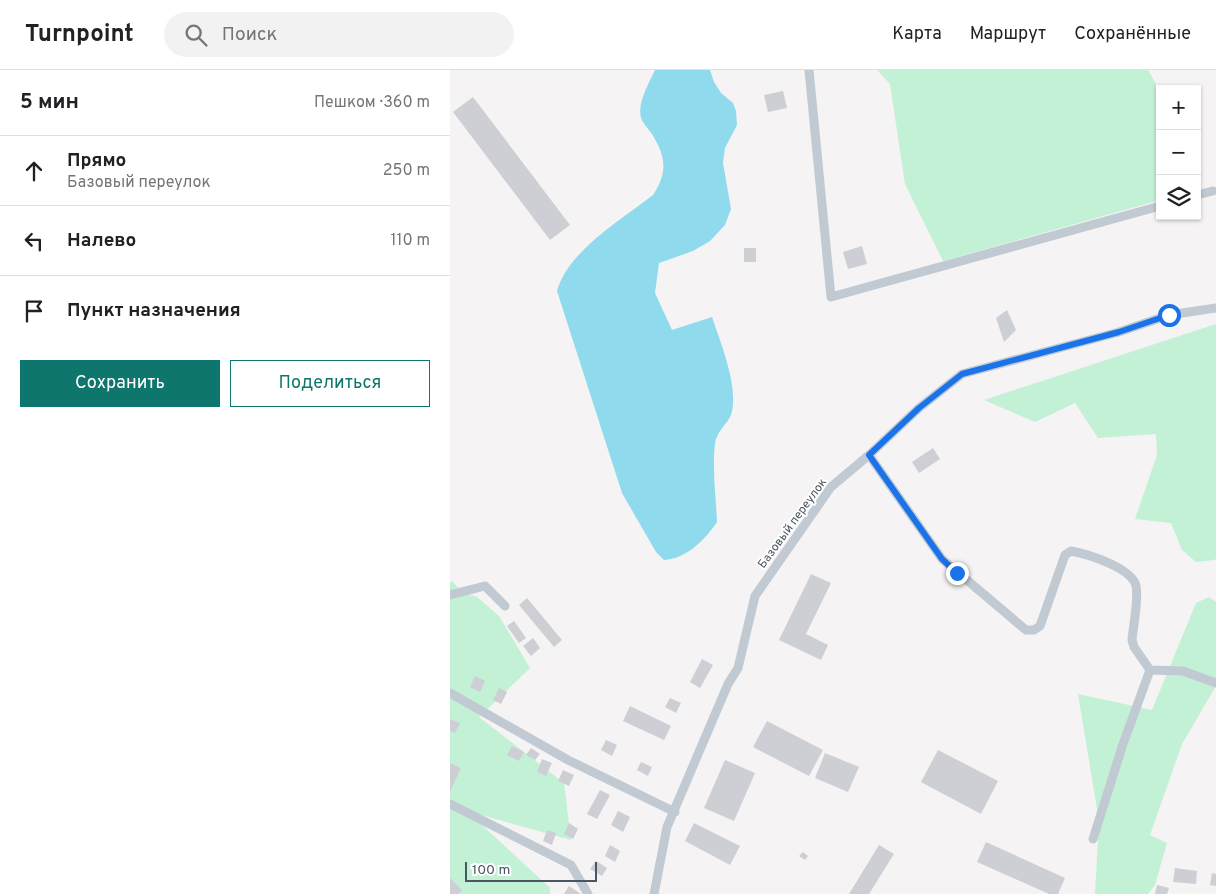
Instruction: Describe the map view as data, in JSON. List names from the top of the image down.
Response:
{
  "streets": {
    "street": ["Базовый переулок"]
  },
  "scale_bar": "100 m",
  "page": {
    "header": "Turnpoint",
    "search": "Поиск",
    "nav": ["Карта", "Маршрут", "Сохранённые"],
    "heading": ["5 мин", "Пешком · 360 m"],
    "map_buttons": ["+", "−"],
    "list": [
      ["Прямо", "Базовый переулок", "250 m"],
      ["Налево", "110 m"],
      "Пункт назначения"
    ],
    "buttons": ["Сохранить", "Поделиться"],
    "scale": "100 m"
  }
}
